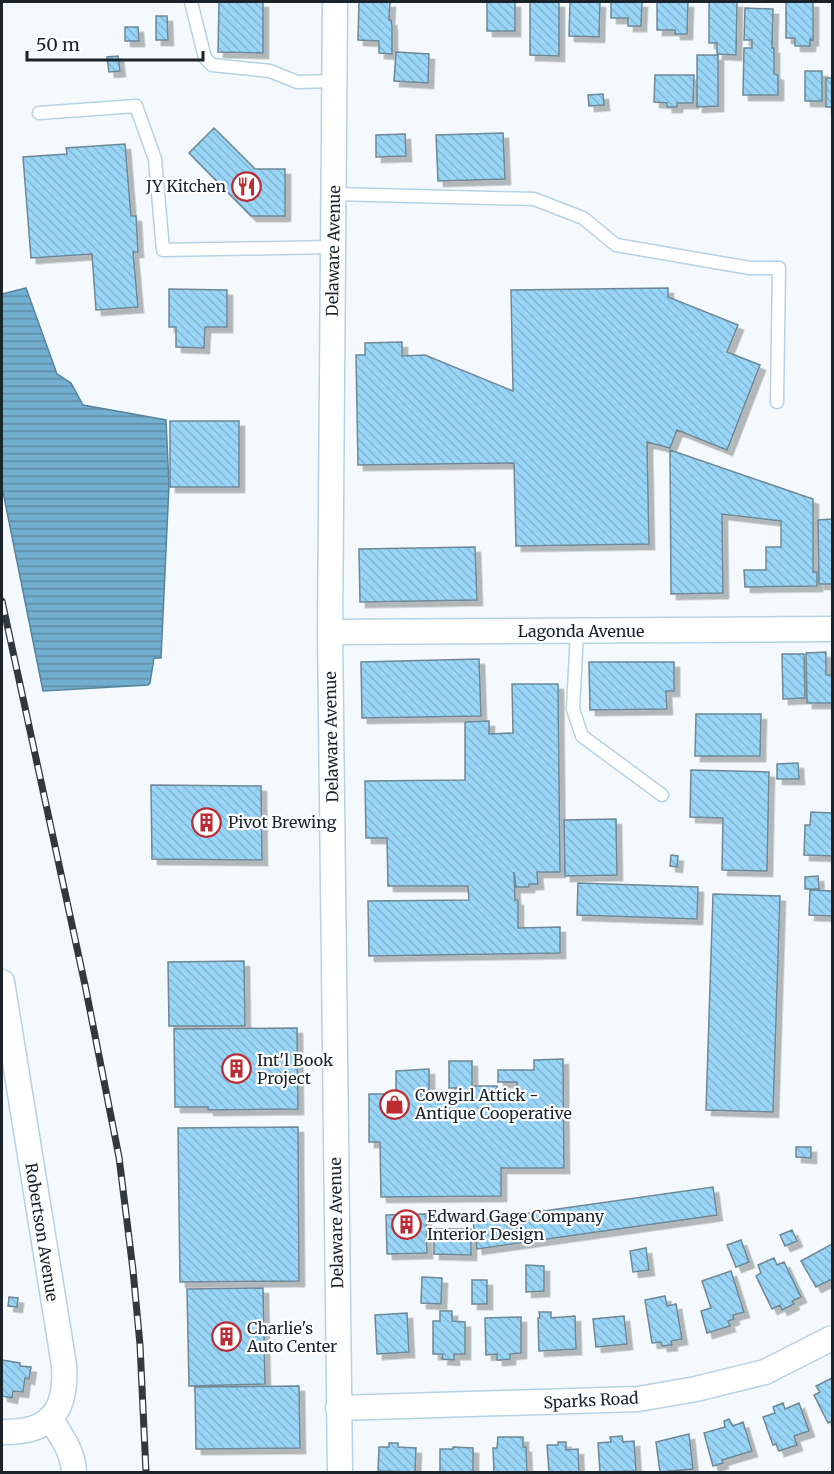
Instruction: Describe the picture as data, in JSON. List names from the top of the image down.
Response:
{
  "streets": {
    "street": [
      "Delaware Avenue",
      "Lagonda Avenue",
      "Robertson Avenue",
      "Sparks Road"
    ]
  },
  "crossings": [
    ["Delaware Avenue", "Lagonda Avenue"],
    ["Delaware Avenue", "Sparks Road"]
  ],
  "places": {
    "restaurant": ["JY Kitchen"],
    "building": [
      "Pivot Brewing",
      "Int'l Book Project",
      "Edward Gage Company Interior Design",
      "Charlie's Auto Center"
    ],
    "shop": ["Cowgirl Attick - Antique Cooperative"]
  },
  "scale_bar": "50 m"
}
